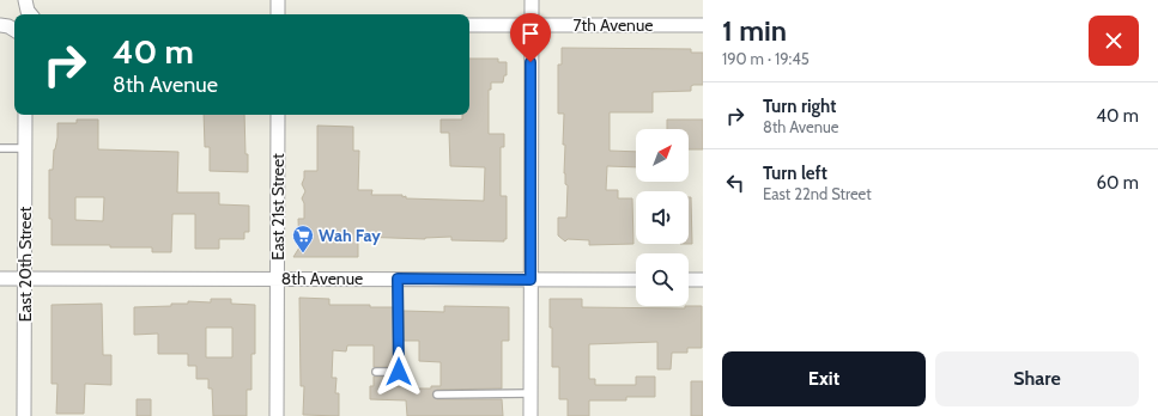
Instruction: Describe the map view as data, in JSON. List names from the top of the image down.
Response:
{
  "streets": {
    "street": [
      "7th Avenue",
      "East 21st Street",
      "East 20th Street",
      "8th Avenue"
    ]
  },
  "crossings": [
    ["East 21st Street", "8th Avenue"],
    ["East 20th Street", "8th Avenue"]
  ],
  "places": {
    "supermarket": ["Wah Fay"]
  },
  "north": "top right",
  "page": {
    "heading": ["1 min", "190 m · 19:45"],
    "turn": ["40 m", "8th Avenue"],
    "list": [
      {
        "name": "Turn right",
        "note": "8th Avenue",
        "value": "40 m"
      },
      {
        "name": "Turn left",
        "note": "East 22nd Street",
        "value": "60 m"
      }
    ],
    "buttons": ["Exit", "Share"]
  }
}
